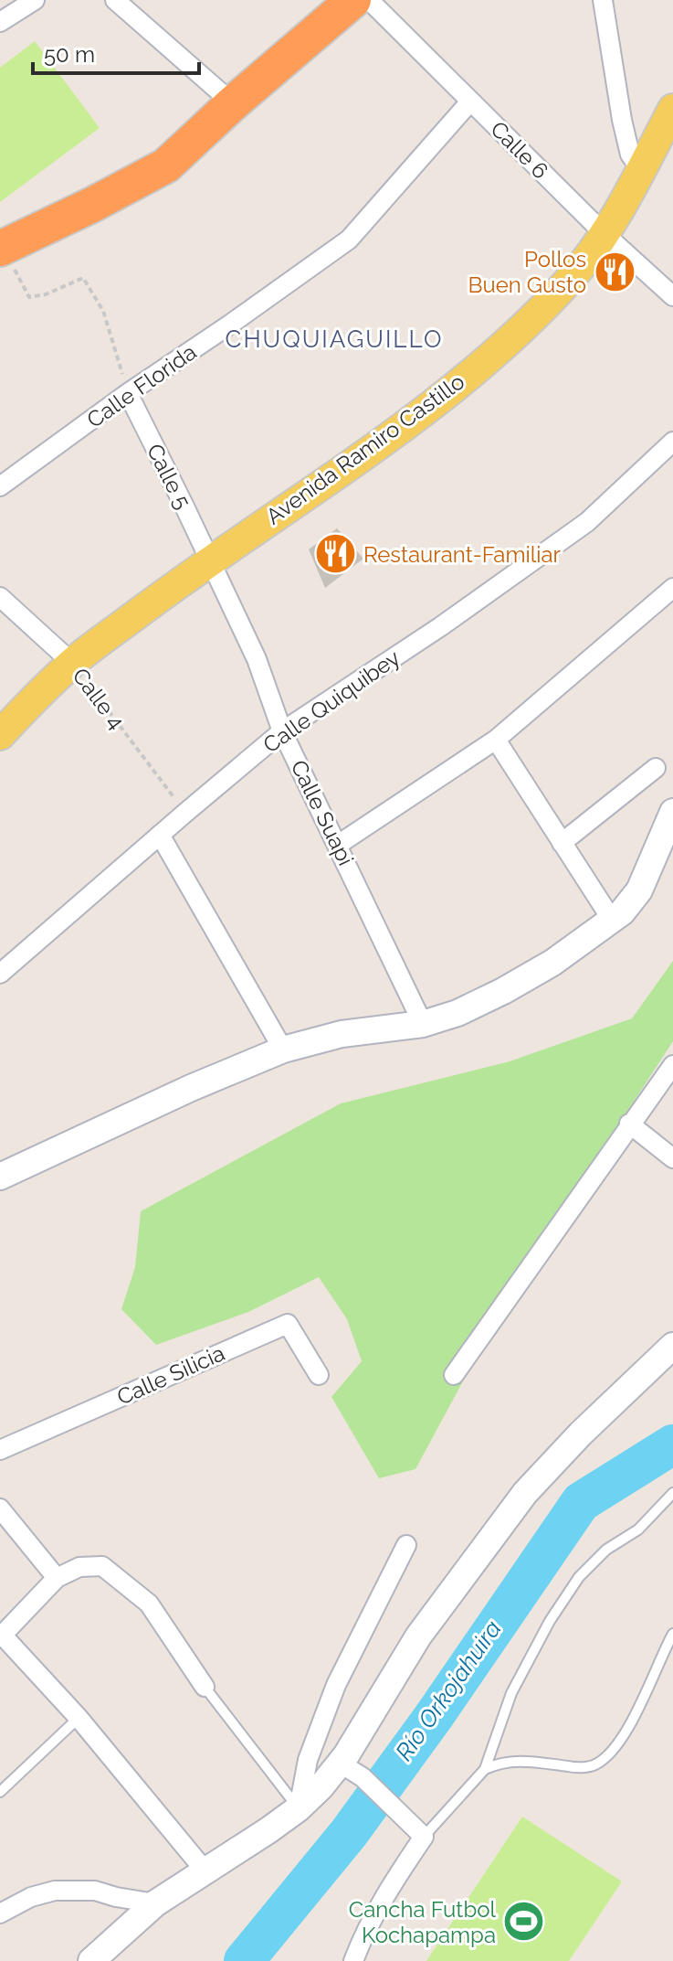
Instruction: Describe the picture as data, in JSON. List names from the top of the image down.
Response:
{
  "streets": {
    "main road": ["Avenida Ramiro Castillo"],
    "street": [
      "Calle 6",
      "Calle Florida",
      "Calle 5",
      "Calle 4",
      "Calle Quiquibey",
      "Calle Suapi",
      "Calle Silicia"
    ]
  },
  "crossings": [
    ["Calle 6", "Calle Florida"],
    ["Calle 6", "Avenida Ramiro Castillo"],
    ["Calle Florida", "Calle 5"],
    ["Avenida Ramiro Castillo", "Calle 5"],
    ["Avenida Ramiro Castillo", "Calle 4"],
    ["Avenida Ramiro Castillo", "Calle Suapi"],
    ["Calle 5", "Calle Suapi"],
    ["Calle 4", "Calle Quiquibey"],
    ["Calle Quiquibey", "Calle Suapi"]
  ],
  "districts": ["CHUQUIAGUILLO"],
  "water": ["Río Orkojahuira"],
  "places": {
    "restaurant": ["Pollos Buen Gusto", "Restaurant-Familiar"],
    "sports": ["Cancha Futbol Kochapampa"]
  },
  "scale_bar": "50 m"
}
